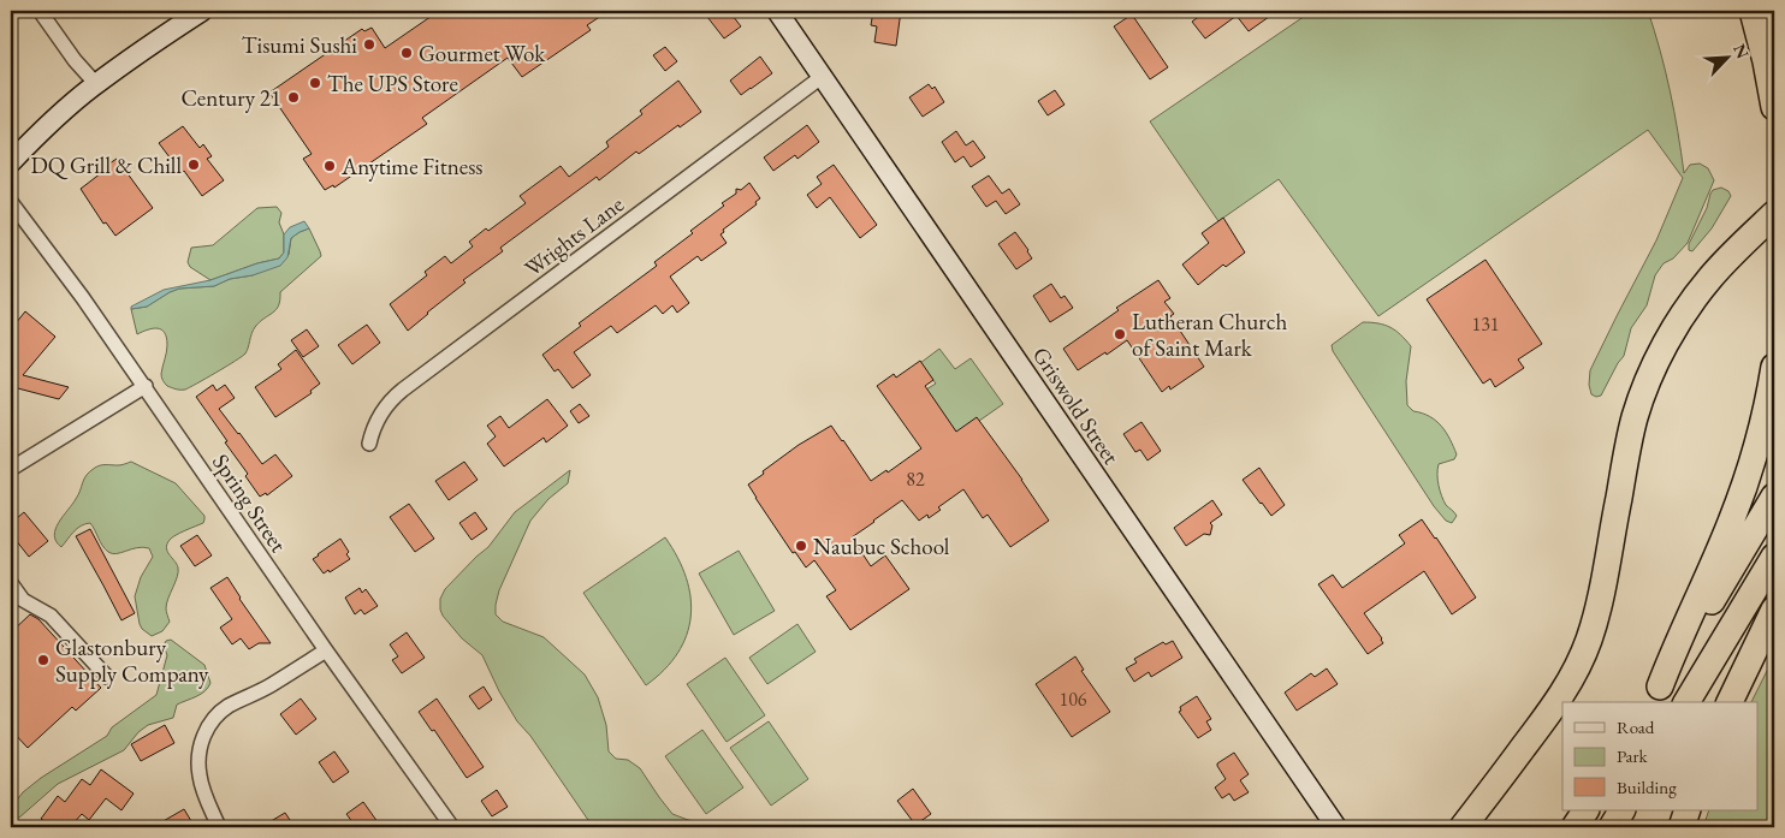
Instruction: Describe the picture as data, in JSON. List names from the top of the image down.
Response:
{
  "streets": {
    "main road": ["Griswold Street"],
    "street": ["Wrights Lane", "Spring Street"]
  },
  "crossings": [
    ["Wrights Lane", "Griswold Street"]
  ],
  "places": [
    "Tisumi Sushi",
    "Gourmet Wok",
    "The UPS Store",
    "Century 21",
    "DQ Grill & Chill",
    "Anytime Fitness",
    "Lutheran Church of Saint Mark",
    "Naubuc School",
    "Glastonbury Supply Company"
  ],
  "house_numbers": ["131", "82", "106"],
  "legend": ["Road", "Park", "Building"],
  "north": "top right"
}
